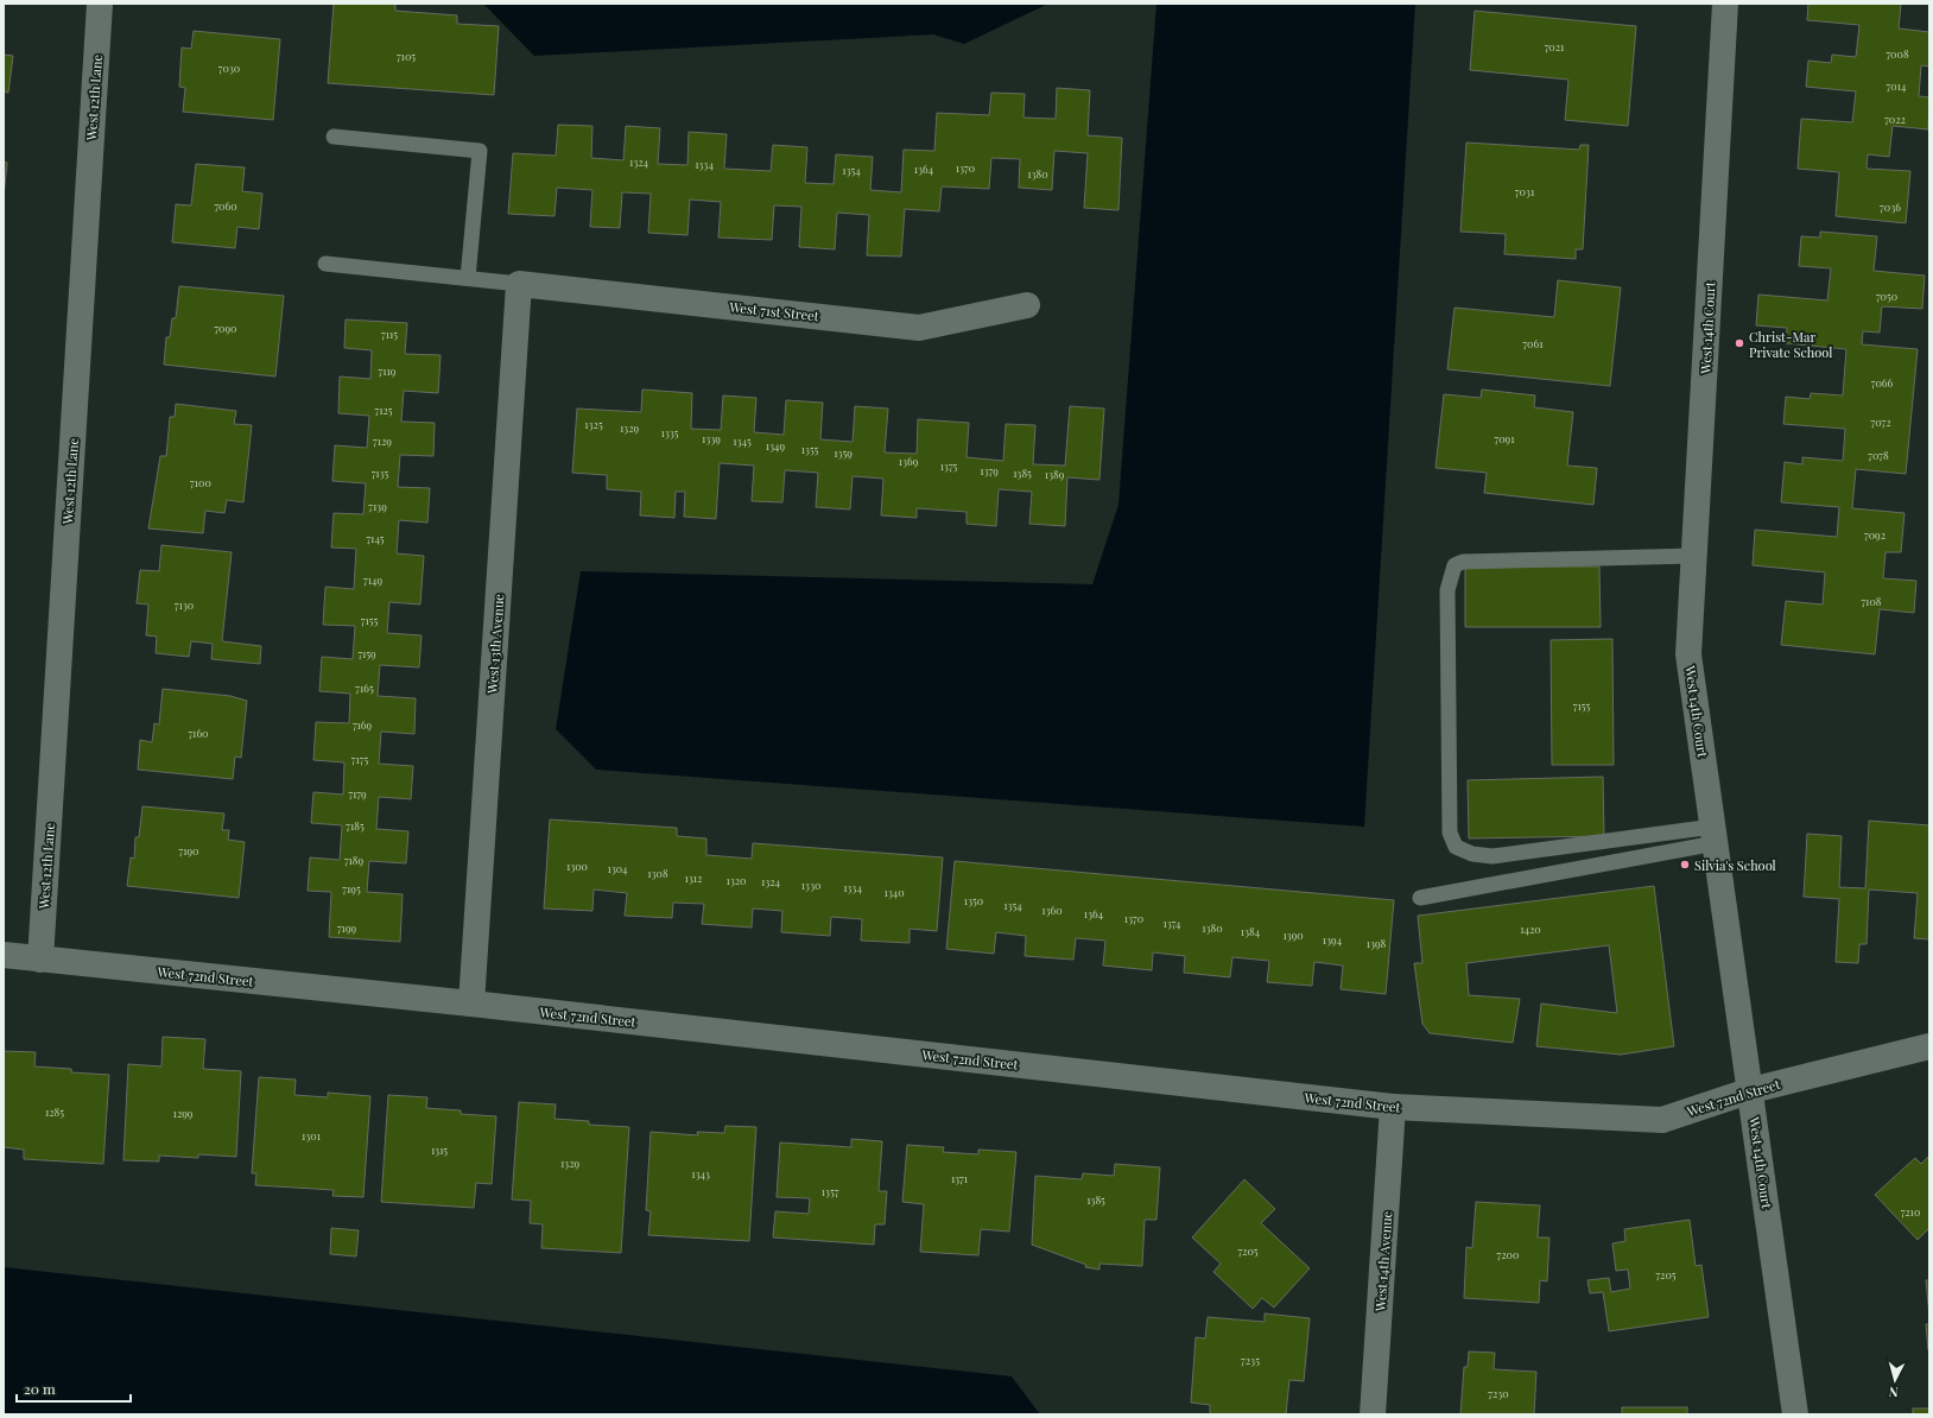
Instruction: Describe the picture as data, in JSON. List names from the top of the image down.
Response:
{
  "streets": {
    "street": [
      "West 12th Lane",
      "West 71st Street",
      "West 14th Court",
      "West 13th Avenue",
      "West 72nd Street",
      "West 14th Avenue"
    ]
  },
  "crossings": [
    ["West 12th Lane", "West 72nd Street"],
    ["West 71st Street", "West 13th Avenue"],
    ["West 14th Court", "West 72nd Street"],
    ["West 13th Avenue", "West 72nd Street"],
    ["West 72nd Street", "West 14th Avenue"]
  ],
  "places": ["Christ-Mar Private School", "Silvia's School"],
  "house_numbers": [
    "7021",
    "7008",
    "7105",
    "7030",
    "7014",
    "7022",
    "1324",
    "1334",
    "1370",
    "1364",
    "1354",
    "1380",
    "7031",
    "7060",
    "7036",
    "7050",
    "7090",
    "7115",
    "7061",
    "7119",
    "7066",
    "7125",
    "7072",
    "1325",
    "1329",
    "1335",
    "1339",
    "7091",
    "7129",
    "1345",
    "1349",
    "1355",
    "1359",
    "7078",
    "1369",
    "1375",
    "1379",
    "7135",
    "1385",
    "1389",
    "7100",
    "7139",
    "7092",
    "7145",
    "7149",
    "7108",
    "7130",
    "7155",
    "7159",
    "7165",
    "7155",
    "7169",
    "7160",
    "7175",
    "7179",
    "7185",
    "7190",
    "7189",
    "1300",
    "1304",
    "1308",
    "1312",
    "1320",
    "1324",
    "1330",
    "1334",
    "7195",
    "1340",
    "1350",
    "1354",
    "1360",
    "1364",
    "1370",
    "1374",
    "7199",
    "1380",
    "1420",
    "1384",
    "1390",
    "1394",
    "1398",
    "1285",
    "1299",
    "1301",
    "1315",
    "1329",
    "1343",
    "1371",
    "1357",
    "1385",
    "7210",
    "7205",
    "7200",
    "7205",
    "7235",
    "7230"
  ],
  "scale_bar": "20 m",
  "north": "bottom"
}
